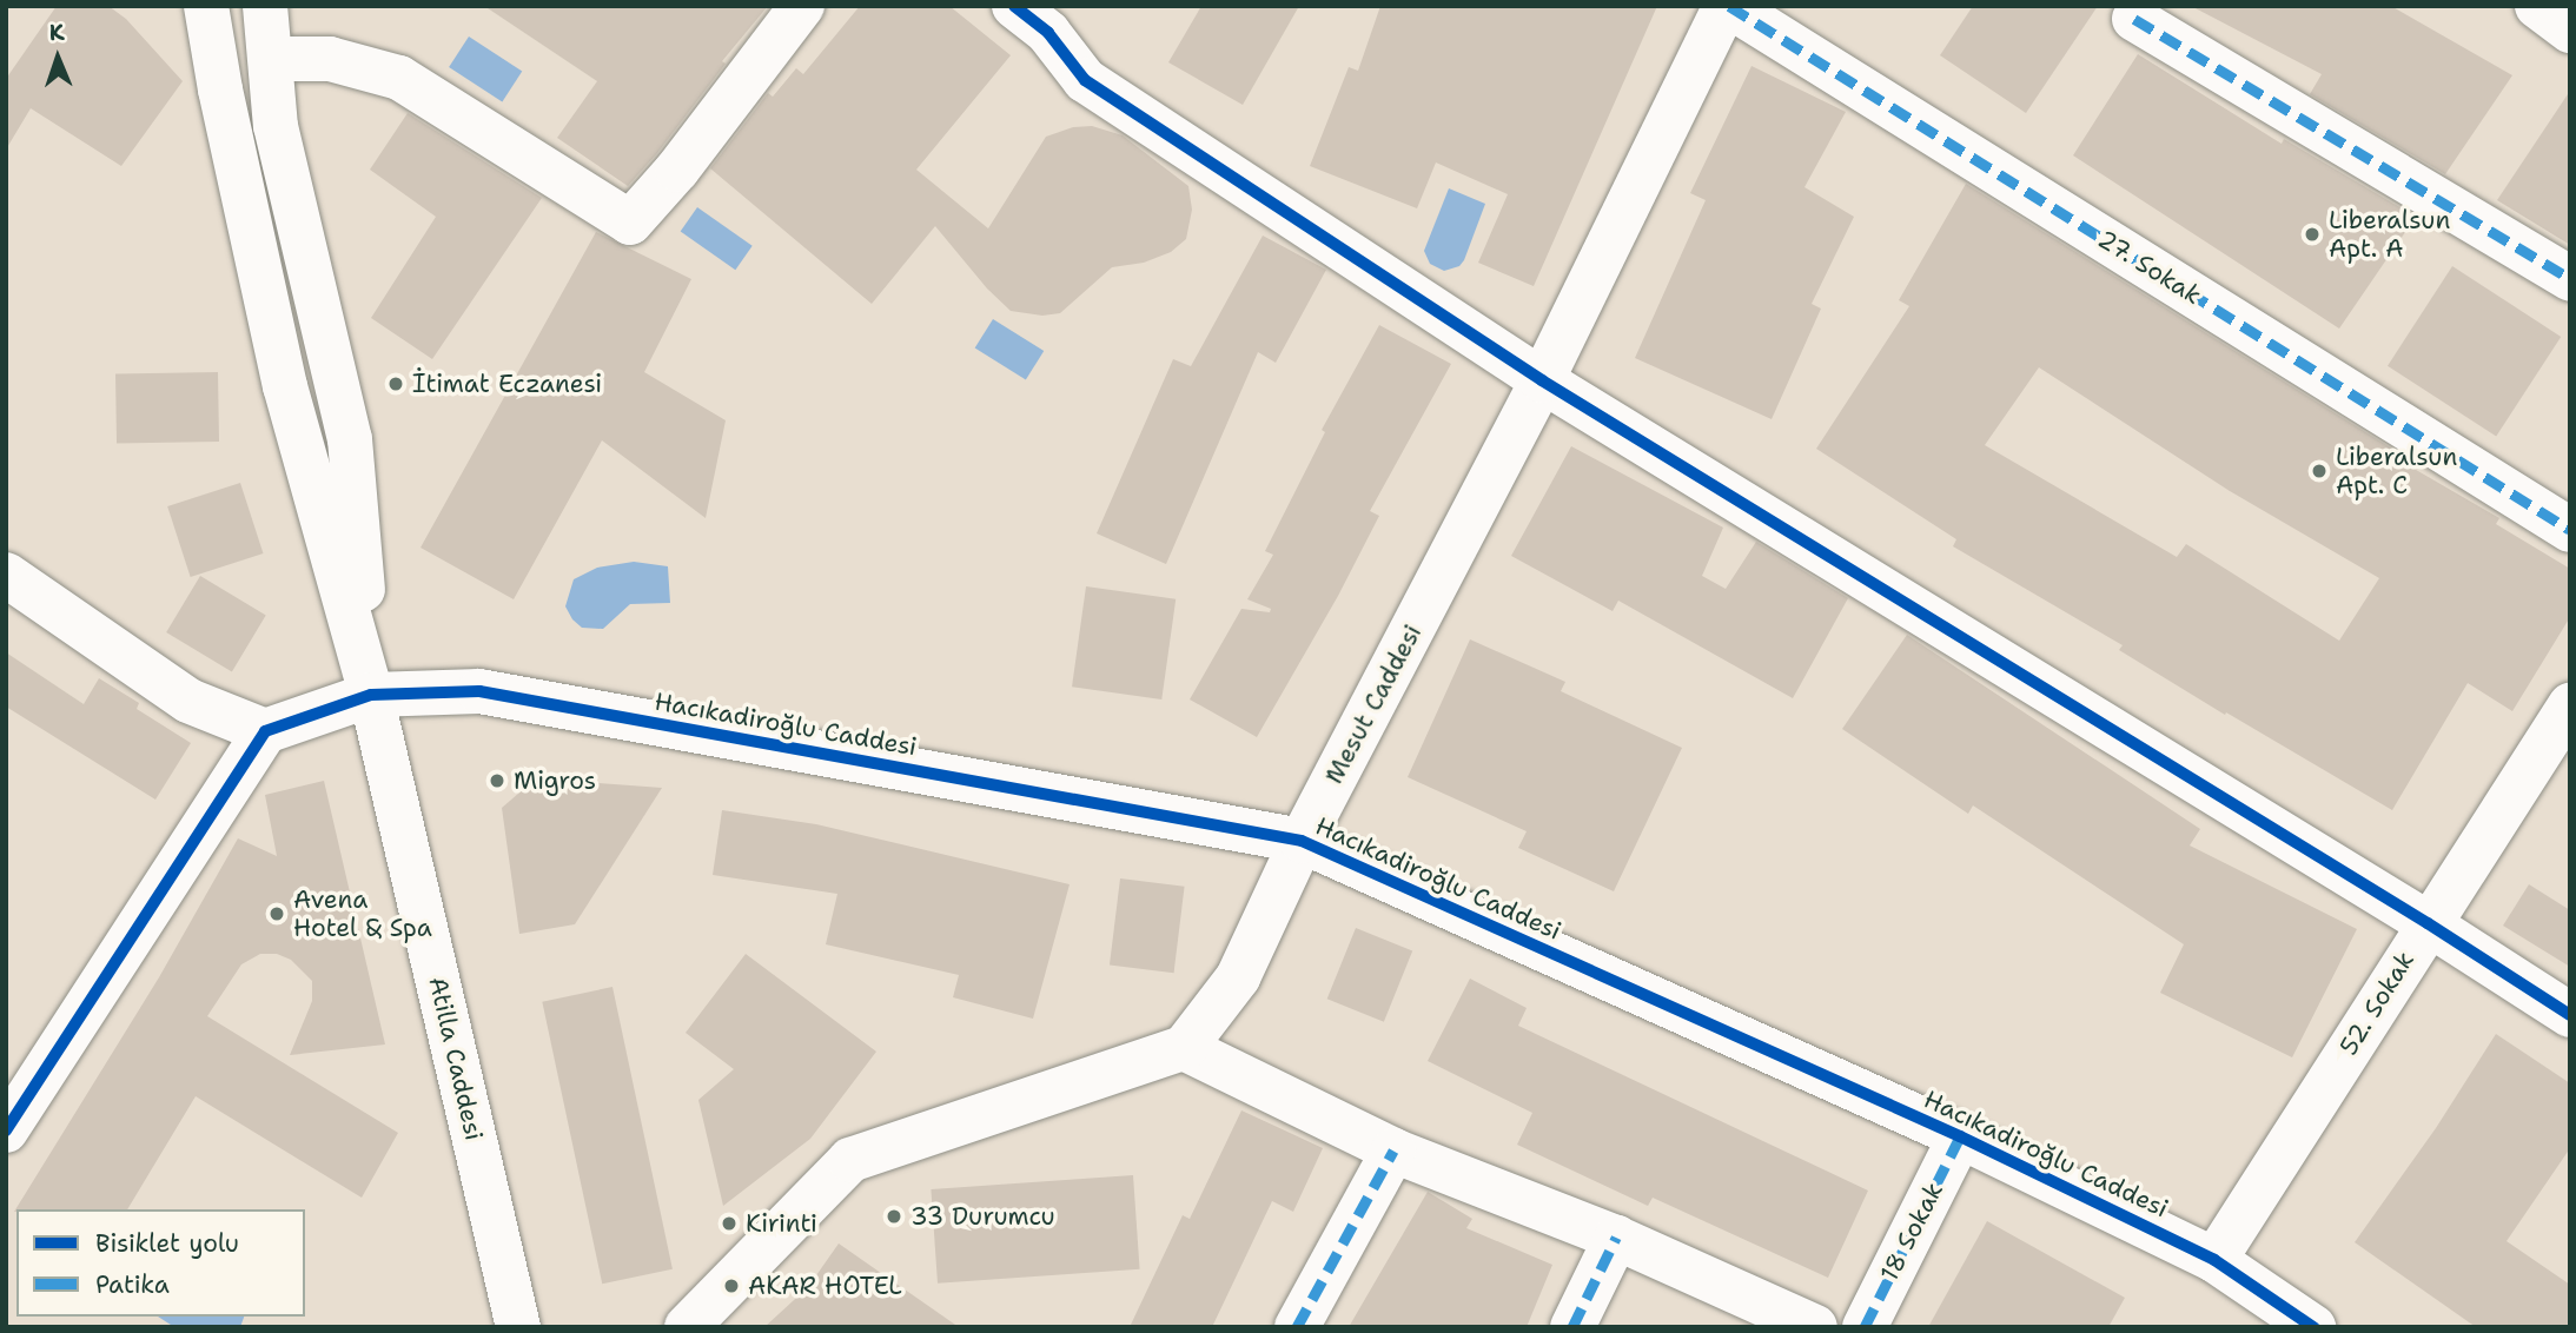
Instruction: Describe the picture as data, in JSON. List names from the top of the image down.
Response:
{
  "streets": {
    "main road": [
      "27. Sokak",
      "Mesut Caddesi",
      "Hacıkadiroğlu Caddesi",
      "52. Sokak",
      "Atilla Caddesi",
      "18 Sokak"
    ]
  },
  "crossings": [
    ["27. Sokak", "Mesut Caddesi"],
    ["Mesut Caddesi", "Hacıkadiroğlu Caddesi"],
    ["Hacıkadiroğlu Caddesi", "52. Sokak"],
    ["Hacıkadiroğlu Caddesi", "Atilla Caddesi"],
    ["Hacıkadiroğlu Caddesi", "18 Sokak"]
  ],
  "places": [
    "Liberalsun Apt. A",
    "İtimat Eczanesi",
    "Liberalsun Apt. C",
    "Migros",
    "Avena Hotel & Spa",
    "33 Durumcu",
    "Kirinti",
    "AKAR HOTEL"
  ],
  "legend": ["Bisiklet yolu", "Patika"],
  "north": "top"
}
